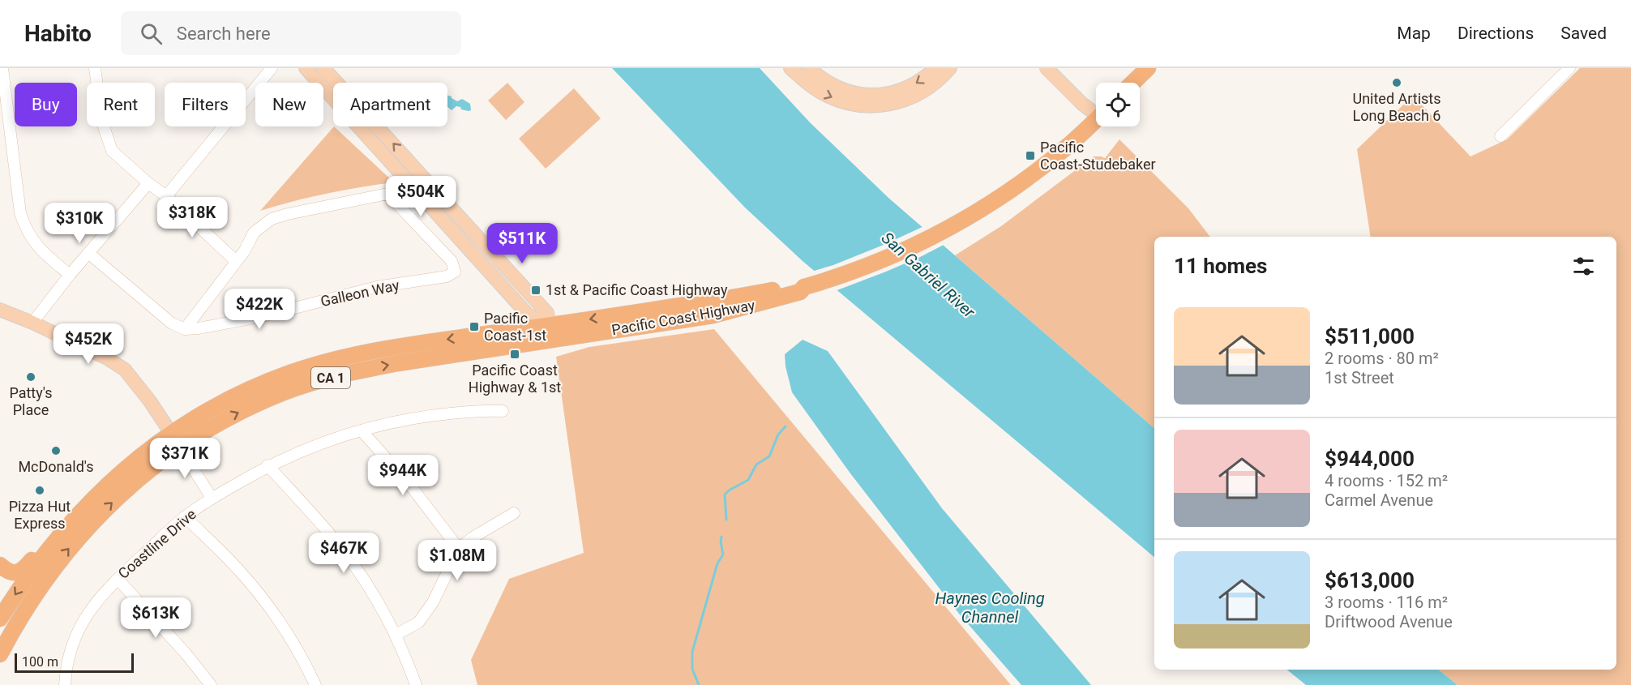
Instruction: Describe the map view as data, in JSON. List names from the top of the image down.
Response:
{
  "streets": {
    "highway": ["Pacific Coast Highway", "CA 1"],
    "street": ["Galleon Way", "Coastline Drive"]
  },
  "crossings": [
    ["Pacific Coast Highway", "CA 1"]
  ],
  "water": ["San Gabriel River", "Haynes Cooling Channel"],
  "places": {
    "other": [
      "United Artists Long Beach 6",
      "Patty's Place",
      "McDonald's",
      "Pizza Hut Express"
    ],
    "transit": [
      "Pacific Coast-Studebaker",
      "1st & Pacific Coast Highway",
      "Pacific Coast-1st",
      "Pacific Coast Highway & 1st"
    ]
  },
  "scale_bar": "100 m",
  "page": {
    "header": "Habito",
    "search": "Search here",
    "nav": ["Map", "Directions", "Saved"],
    "chip": [
      "Buy",
      "Rent",
      "Filters",
      "New",
      "Apartment"
    ],
    "price": [
      "$504K",
      "$318K",
      "$310K",
      "$511K",
      "$422K",
      "$452K",
      "$371K",
      "$944K",
      "$467K",
      "$1.08M",
      "$613K"
    ],
    "heading": "11 homes",
    "list": [
      {
        "name": "$511,000",
        "note": "2 rooms · 80 m² · 1st Street"
      },
      {
        "name": "$944,000",
        "note": "4 rooms · 152 m² · Carmel Avenue"
      },
      {
        "name": "$613,000",
        "note": "3 rooms · 116 m² · Driftwood Avenue"
      }
    ],
    "scale": "100 m"
  }
}
